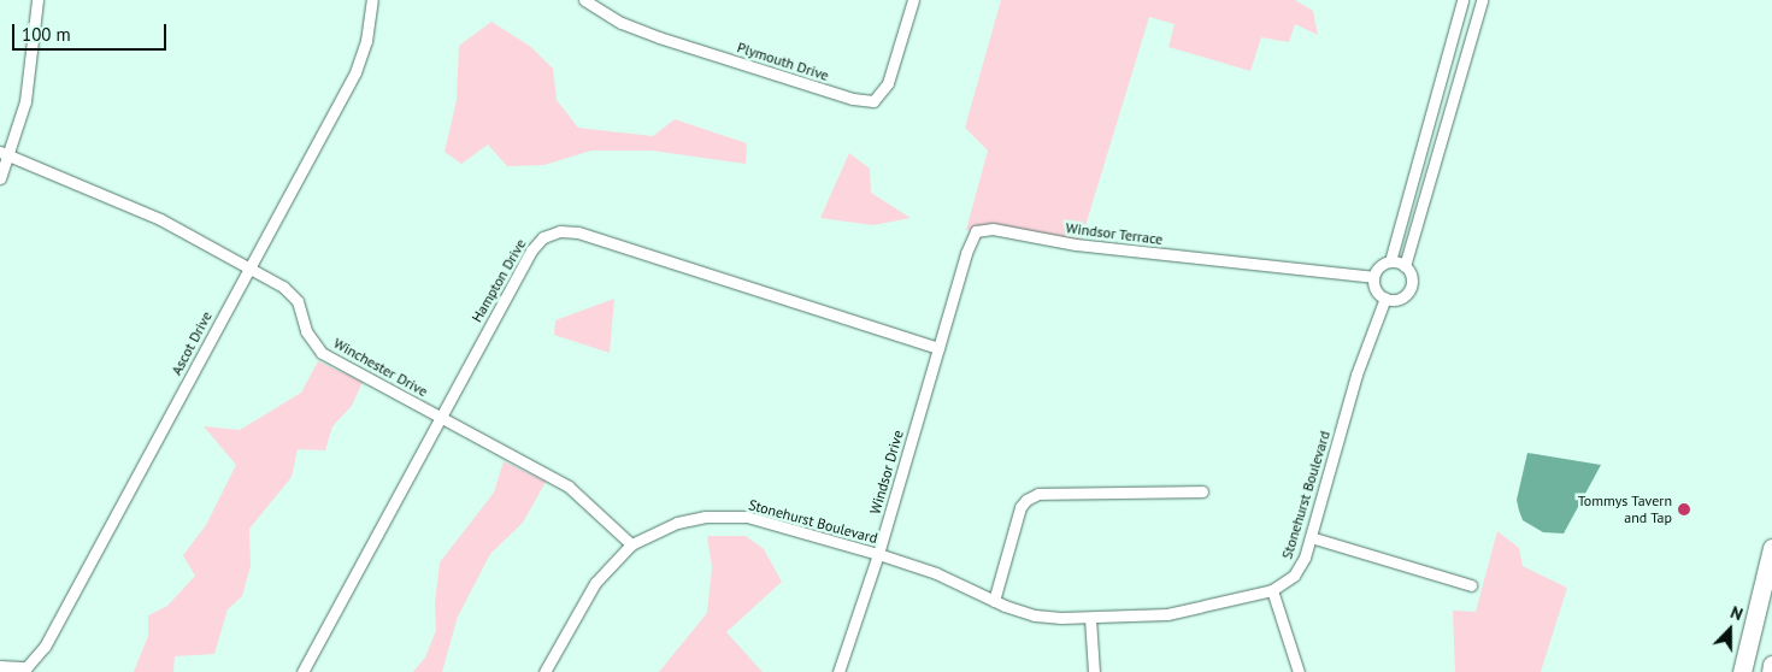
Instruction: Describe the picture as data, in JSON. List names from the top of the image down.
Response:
{
  "streets": {
    "street": [
      "Plymouth Drive",
      "Windsor Terrace",
      "Hampton Drive",
      "Ascot Drive",
      "Winchester Drive",
      "Windsor Drive",
      "Stonehurst Boulevard"
    ]
  },
  "crossings": [
    ["Windsor Terrace", "Hampton Drive"],
    ["Windsor Terrace", "Windsor Drive"],
    ["Windsor Terrace", "Stonehurst Boulevard"],
    ["Hampton Drive", "Winchester Drive"],
    ["Hampton Drive", "Windsor Drive"],
    ["Ascot Drive", "Winchester Drive"],
    ["Winchester Drive", "Stonehurst Boulevard"],
    ["Windsor Drive", "Stonehurst Boulevard"]
  ],
  "places": ["Tommys Tavern and Tap"],
  "scale_bar": "100 m",
  "north": "top"
}
